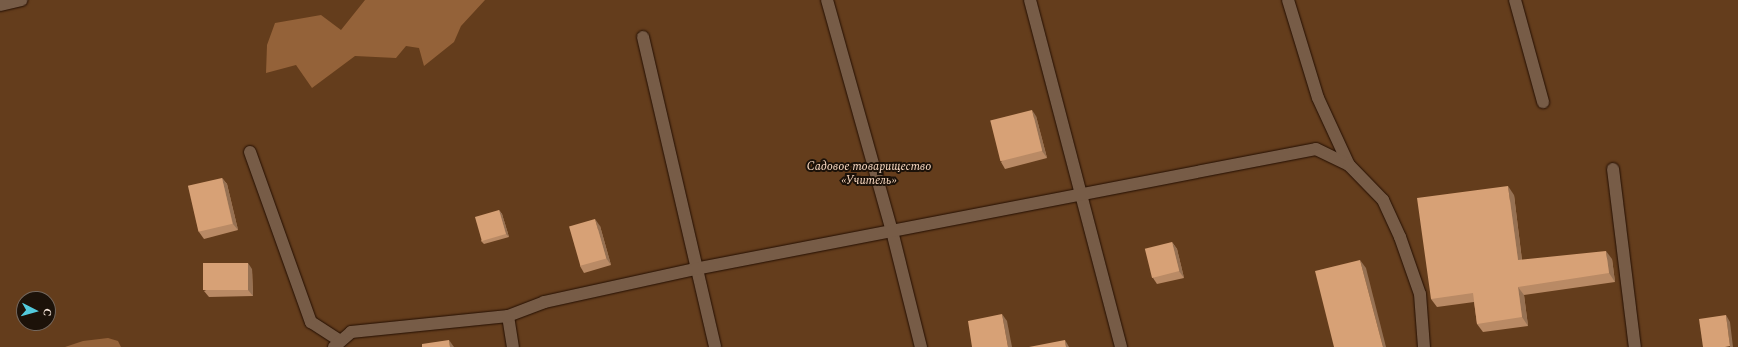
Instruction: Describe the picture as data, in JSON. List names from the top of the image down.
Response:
{
  "parks": ["Садовое товарищество «Учитель»"],
  "north": "right"
}
